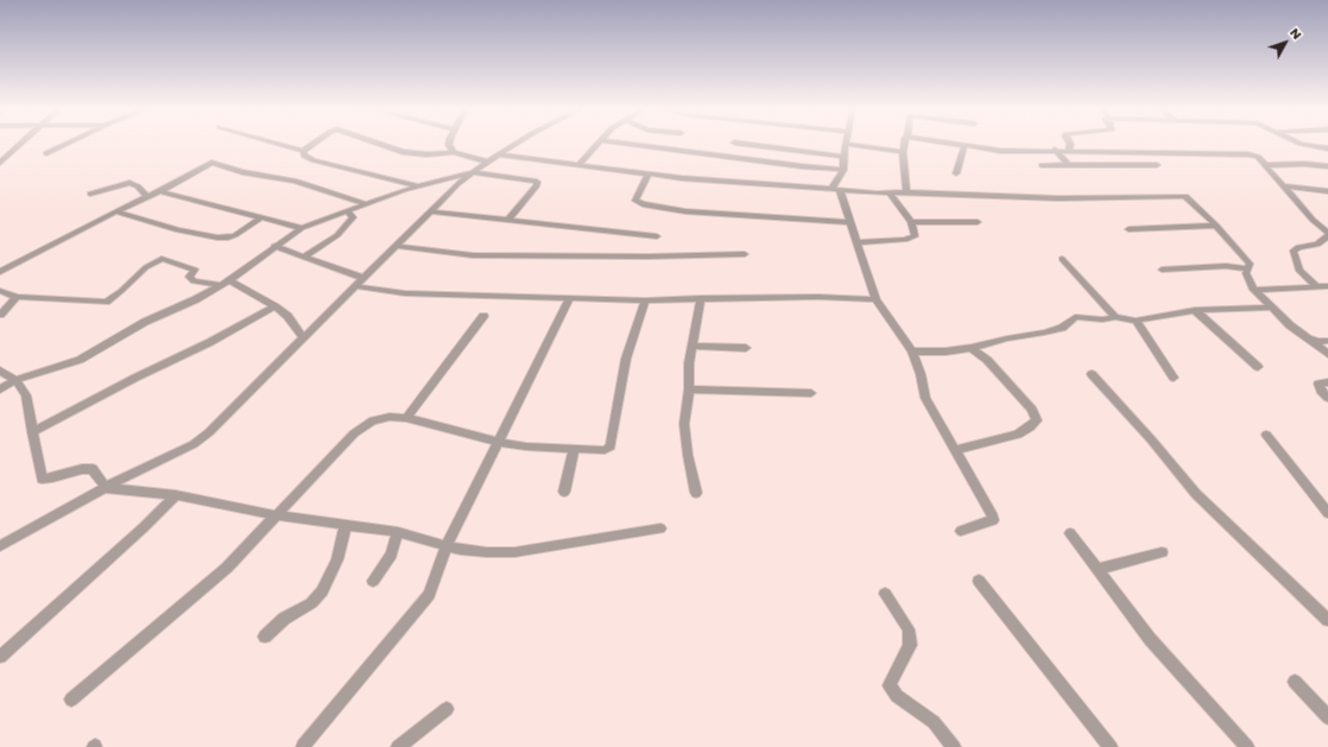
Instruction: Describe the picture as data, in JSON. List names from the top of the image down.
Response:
{
  "north": "top right"
}
